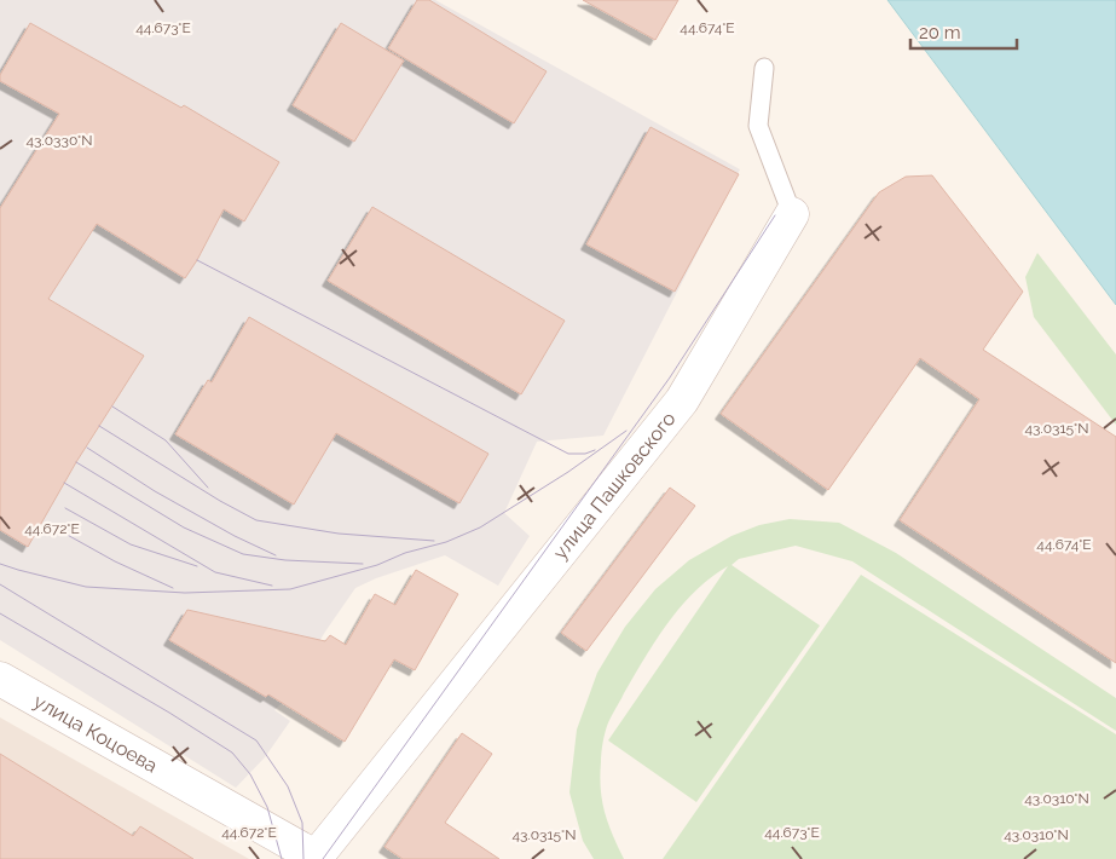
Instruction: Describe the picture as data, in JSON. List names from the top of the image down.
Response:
{
  "streets": {
    "street": ["улица Пашковского", "улица Коцоева"]
  },
  "crossings": [
    ["улица Пашковского", "улица Коцоева"]
  ],
  "scale_bar": "20 m",
  "coordinates": [
    "44.673°E",
    "44.674°E",
    "43.0330°N",
    "43.0315°N",
    "44.672°E",
    "43.0310°N"
  ]
}
